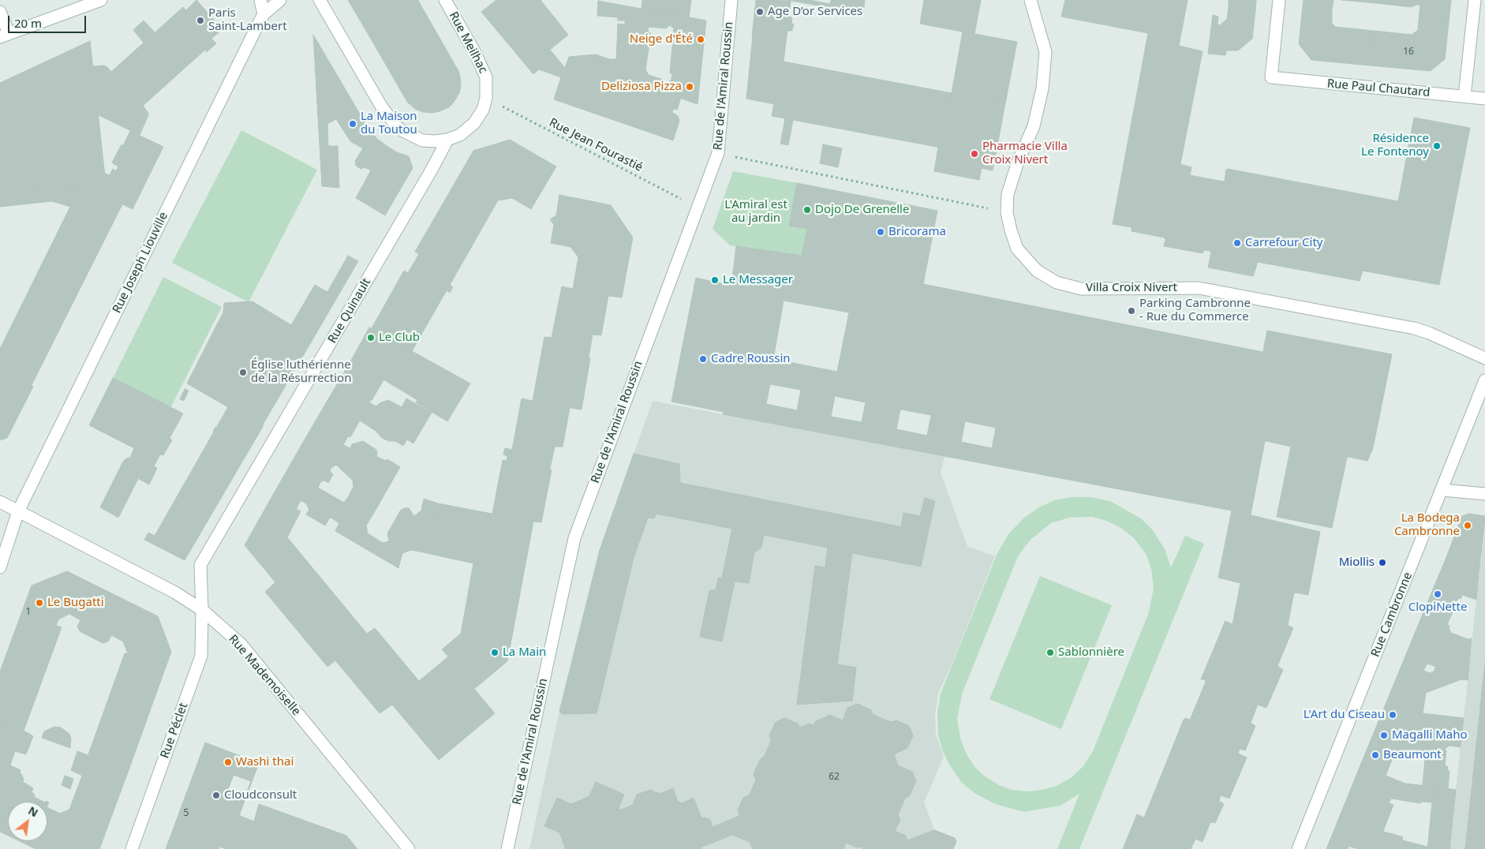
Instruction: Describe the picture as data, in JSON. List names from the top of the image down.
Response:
{
  "streets": {
    "street": [
      "Rue Meilhac",
      "Rue de l'Amiral Roussin",
      "Rue Paul Chautard",
      "Rue Joseph Liouville",
      "Villa Croix Nivert",
      "Rue Quinault",
      "Rue Cambronne",
      "Rue Mademoiselle",
      "Rue Péclet"
    ],
    "path": ["Rue Jean Fourastié"]
  },
  "crossings": [
    ["Rue Meilhac", "Rue Jean Fourastié"],
    ["Rue Meilhac", "Rue Quinault"],
    ["Rue de l'Amiral Roussin", "Rue Jean Fourastié"],
    ["Rue Joseph Liouville", "Rue Mademoiselle"],
    ["Rue Quinault", "Rue Mademoiselle"],
    ["Rue Quinault", "Rue Péclet"],
    ["Rue Mademoiselle", "Rue Péclet"]
  ],
  "parks": ["L'Amiral est au jardin"],
  "places": [
    "Age D’or Services",
    "Paris Saint-Lambert",
    "Neige d'Été",
    "Deliziosa Pizza",
    "La Maison du Toutou",
    "Résidence Le Fontenoy",
    "Pharmacie Villa Croix Nivert",
    "Dojo De Grenelle",
    "Bricorama",
    "Carrefour City",
    "Le Messager",
    "Parking Cambronne - Rue du Commerce",
    "Le Club",
    "Cadre Roussin",
    "Église luthérienne de la Résurrection",
    "La Bodega Cambronne",
    "Miollis",
    "ClopiNette",
    "Le Bugatti",
    "La Main",
    "Sablonnière",
    "L'Art du Ciseau",
    "Magalli Maho",
    "Beaumont",
    "Washi thai",
    "Cloudconsult"
  ],
  "house_numbers": [
    "16",
    "1",
    "62",
    "5"
  ],
  "scale_bar": "20 m",
  "north": "top right"
}
